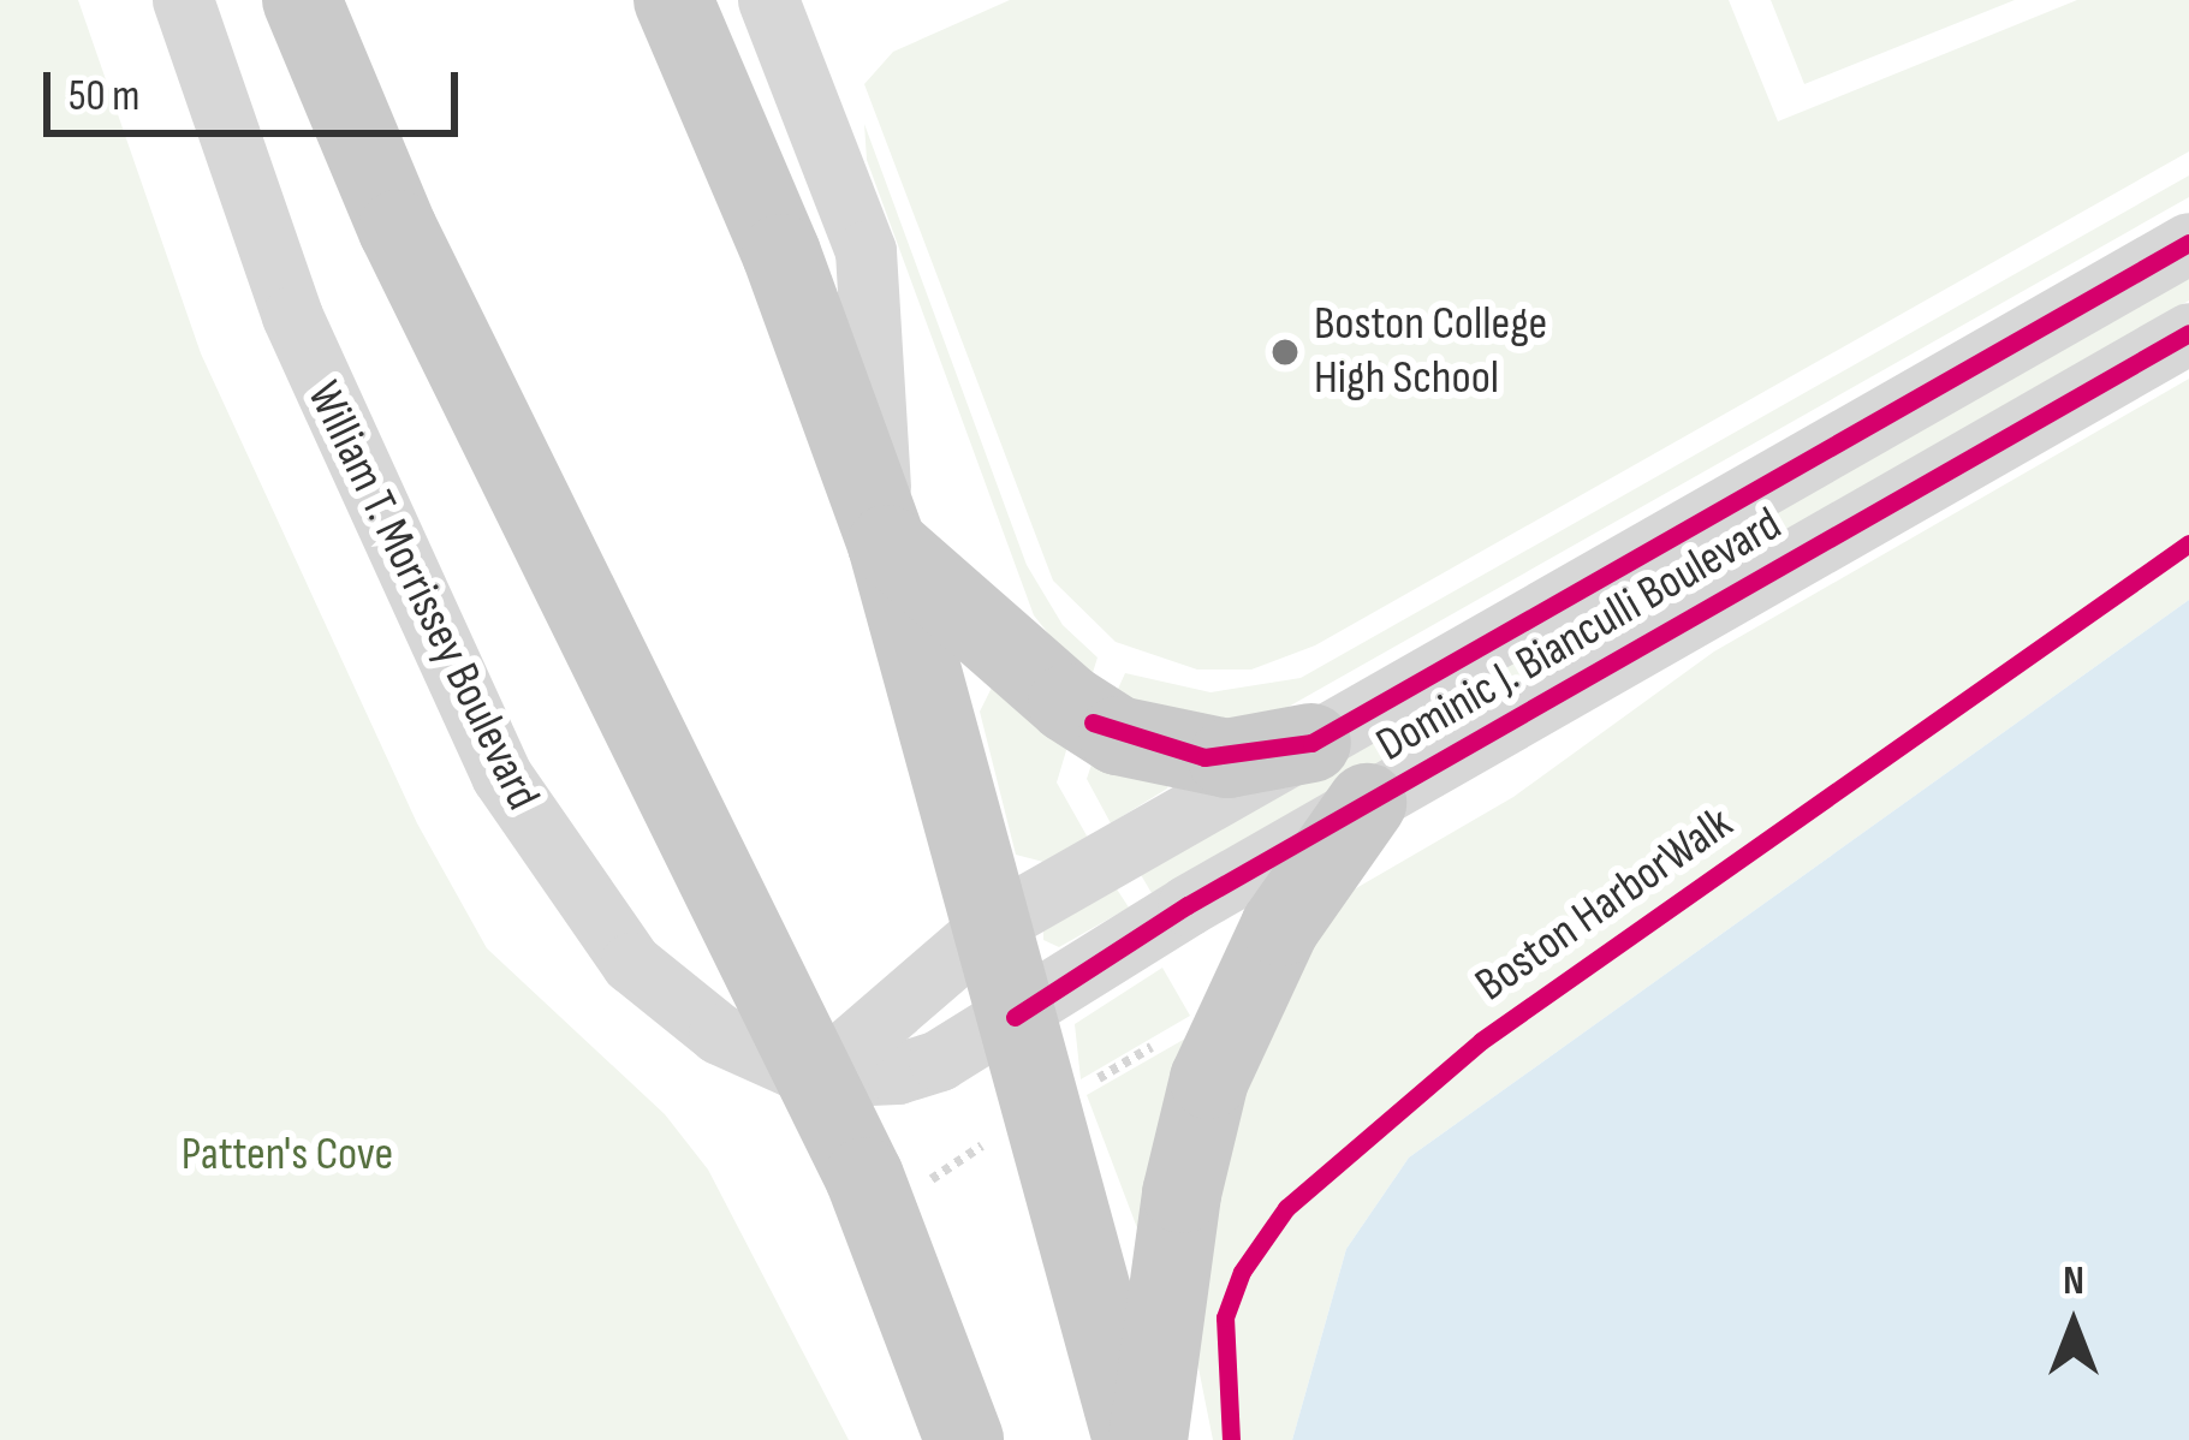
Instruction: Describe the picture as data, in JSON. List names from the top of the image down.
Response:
{
  "streets": {
    "street": ["William T. Morrissey Boulevard", "Dominic J. Bianculli Boulevard"],
    "cycle path": ["Boston HarborWalk"]
  },
  "crossings": [
    ["William T. Morrissey Boulevard", "Dominic J. Bianculli Boulevard"]
  ],
  "parks": ["Patten's Cove"],
  "places": ["Boston College High School"],
  "scale_bar": "50 m",
  "north": "top"
}
